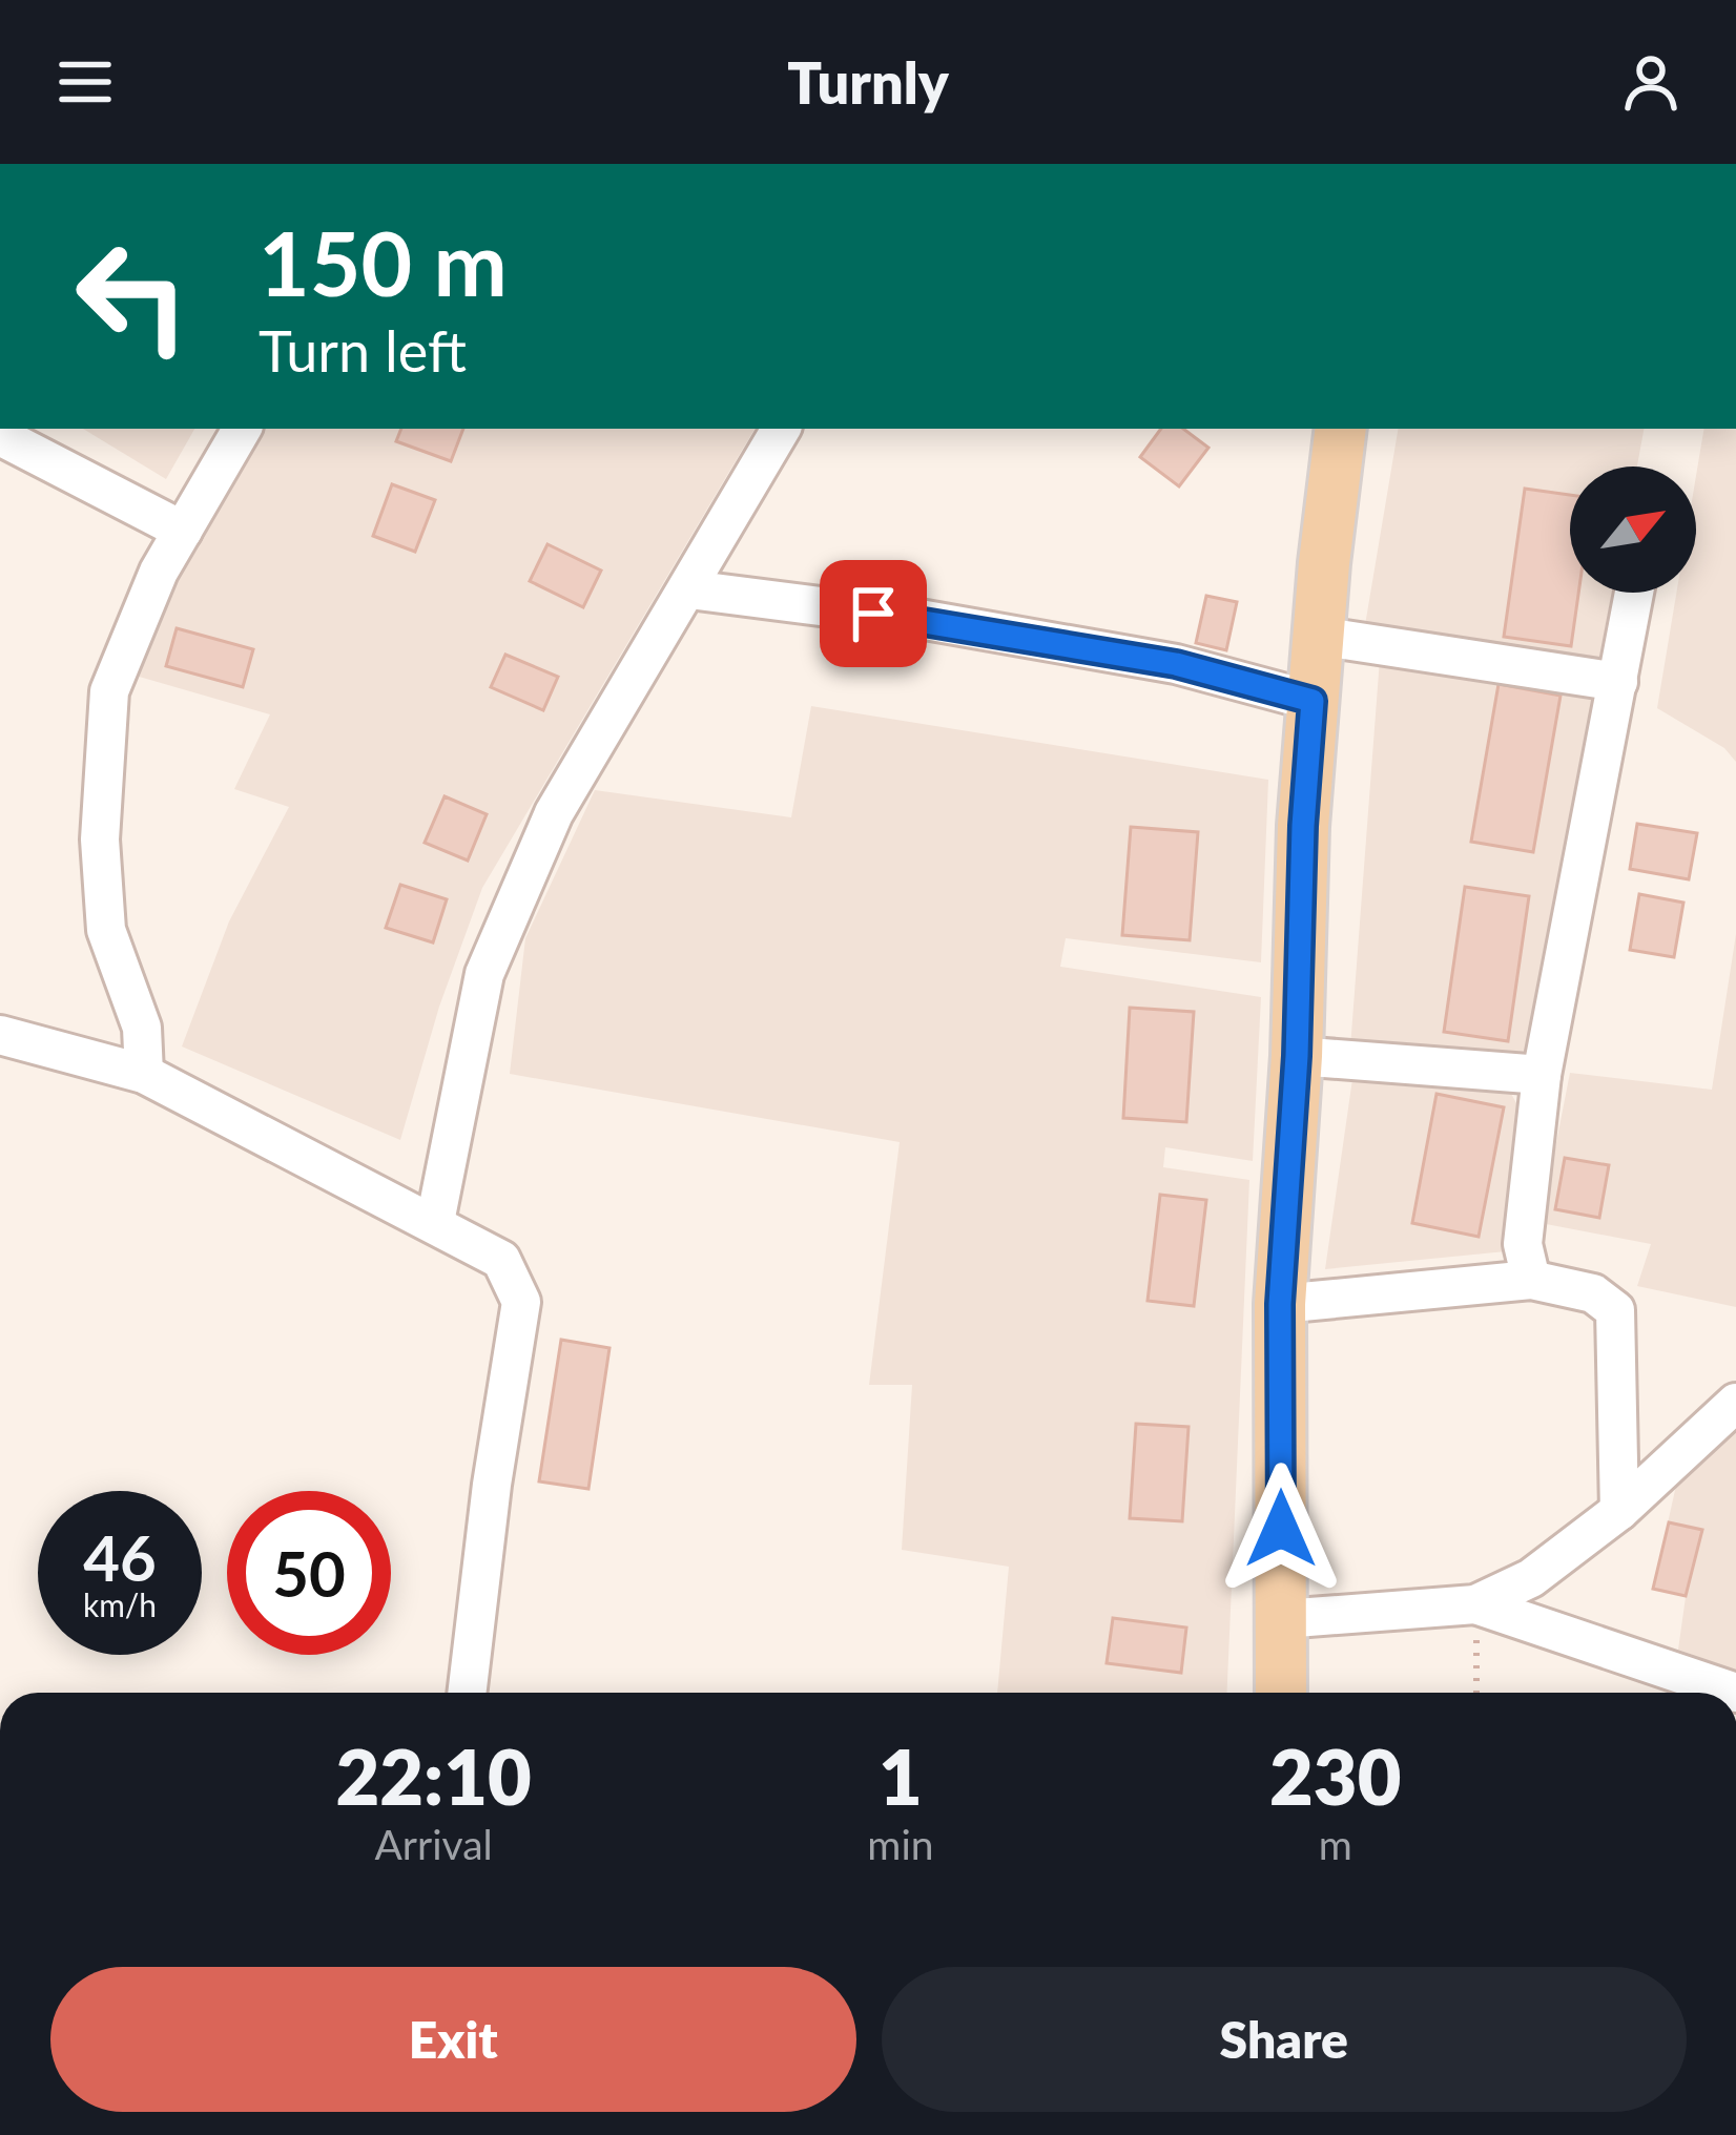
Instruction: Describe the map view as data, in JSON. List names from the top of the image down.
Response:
{
  "north": "top right",
  "page": {
    "header": "Turnly",
    "turn": ["150 m", "Turn left"],
    "speed": "46 km/h",
    "limit": "50",
    "eta": [
      "22:10",
      "Arrival",
      "1",
      "min",
      "230",
      "m"
    ],
    "buttons": ["Exit", "Share"]
  }
}
